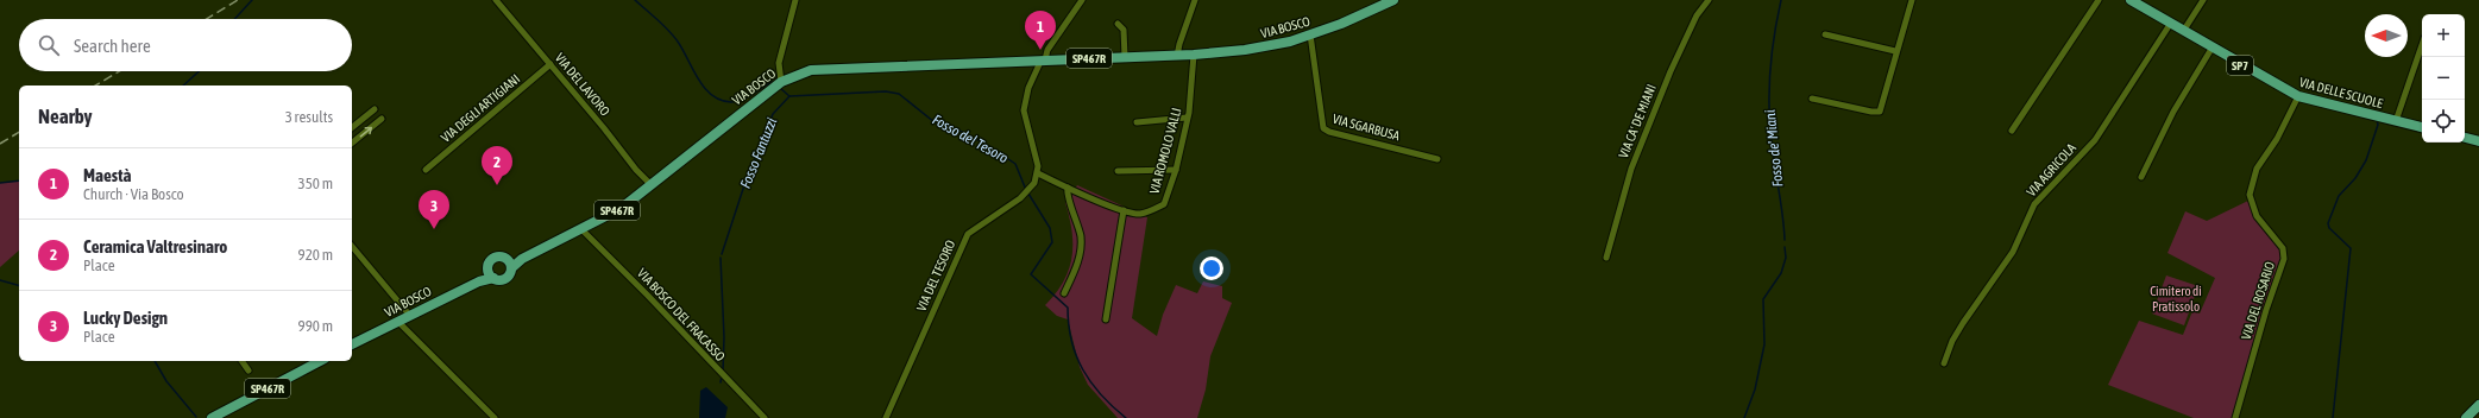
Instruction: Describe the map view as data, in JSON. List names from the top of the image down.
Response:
{
  "streets": {
    "main road": [
      "VIA BOSCO",
      "SP467R",
      "SP7",
      "VIA DELLE SCUOLE"
    ],
    "street": [
      "VIA DEL LAVORO",
      "VIA DEGLI ARTIGIANI",
      "VIA CA' DE MIANI",
      "VIA SGARBUSA",
      "VIA ROMOLO VALLI",
      "VIA AGRICOLA",
      "VIA DEL TESORO",
      "VIA DEL ROSARIO",
      "VIA BOSCO DEL FRACASSO"
    ]
  },
  "crossings": [
    ["VIA BOSCO", "VIA DEL LAVORO"],
    ["VIA BOSCO", "VIA SGARBUSA"],
    ["VIA BOSCO", "VIA ROMOLO VALLI"],
    ["VIA BOSCO", "VIA BOSCO DEL FRACASSO"],
    ["VIA DEL LAVORO", "VIA DEGLI ARTIGIANI"],
    ["VIA DELLE SCUOLE", "VIA AGRICOLA"],
    ["VIA DELLE SCUOLE", "VIA DEL ROSARIO"],
    ["VIA ROMOLO VALLI", "VIA DEL TESORO"]
  ],
  "water": ["Fosso del Tesoro", "Fosso de' Miani", "Fosso Fantuzzi"],
  "parks": ["Cimitero di Pratissolo"],
  "north": "left",
  "page": {
    "pins": ["1", "2", "3"],
    "map_buttons": ["+", "−"],
    "search": "Search here",
    "heading": ["Nearby", "3 results"],
    "list": [
      {
        "mark": "1",
        "name": "Maestà",
        "note": "Church · Via Bosco",
        "value": "350 m"
      },
      {
        "mark": "2",
        "name": "Ceramica Valtresinaro",
        "note": "Place",
        "value": "920 m"
      },
      {
        "mark": "3",
        "name": "Lucky Design",
        "note": "Place",
        "value": "990 m"
      }
    ]
  }
}
